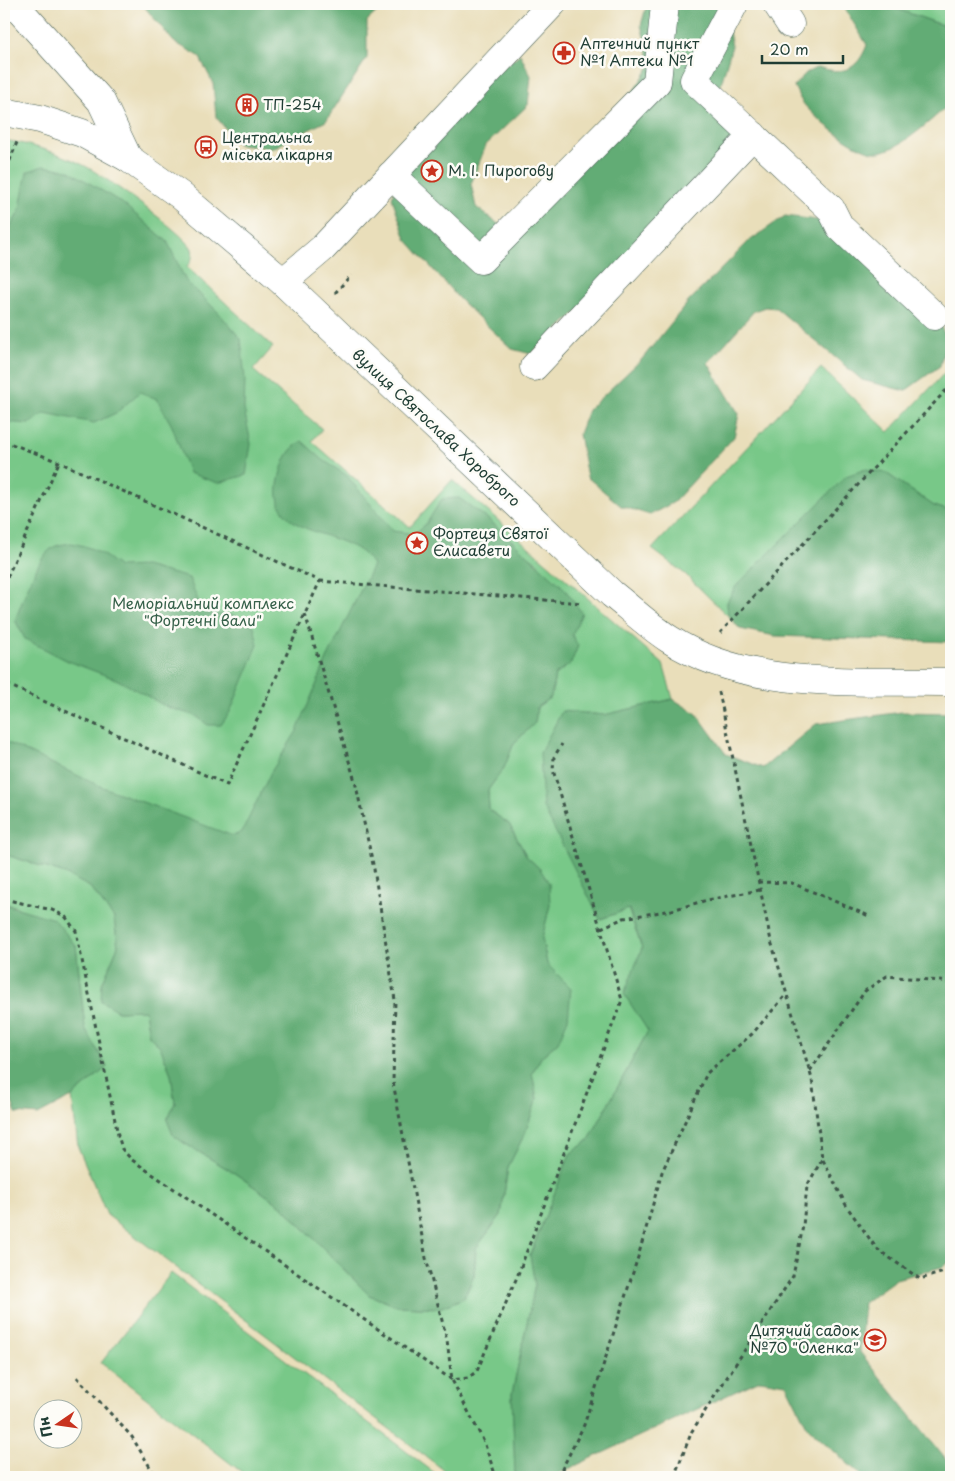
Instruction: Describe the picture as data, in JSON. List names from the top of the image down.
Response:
{
  "streets": {
    "main road": ["вулиця Святослава Хороброго"]
  },
  "parks": ["Меморіальний комплекс \"Фортечні вали\""],
  "places": {
    "pharmacy": ["Аптечний пункт №1 Аптеки №1"],
    "building": ["ТП-254"],
    "bus stop": ["Центральна міська лікарня"],
    "place": ["М. І. Пирогову", "Фортеця Святої Єлисавети"],
    "school or university": ["Дитячий садок №70 \"Оленка\""]
  },
  "scale_bar": "20 m",
  "north": "left"
}
